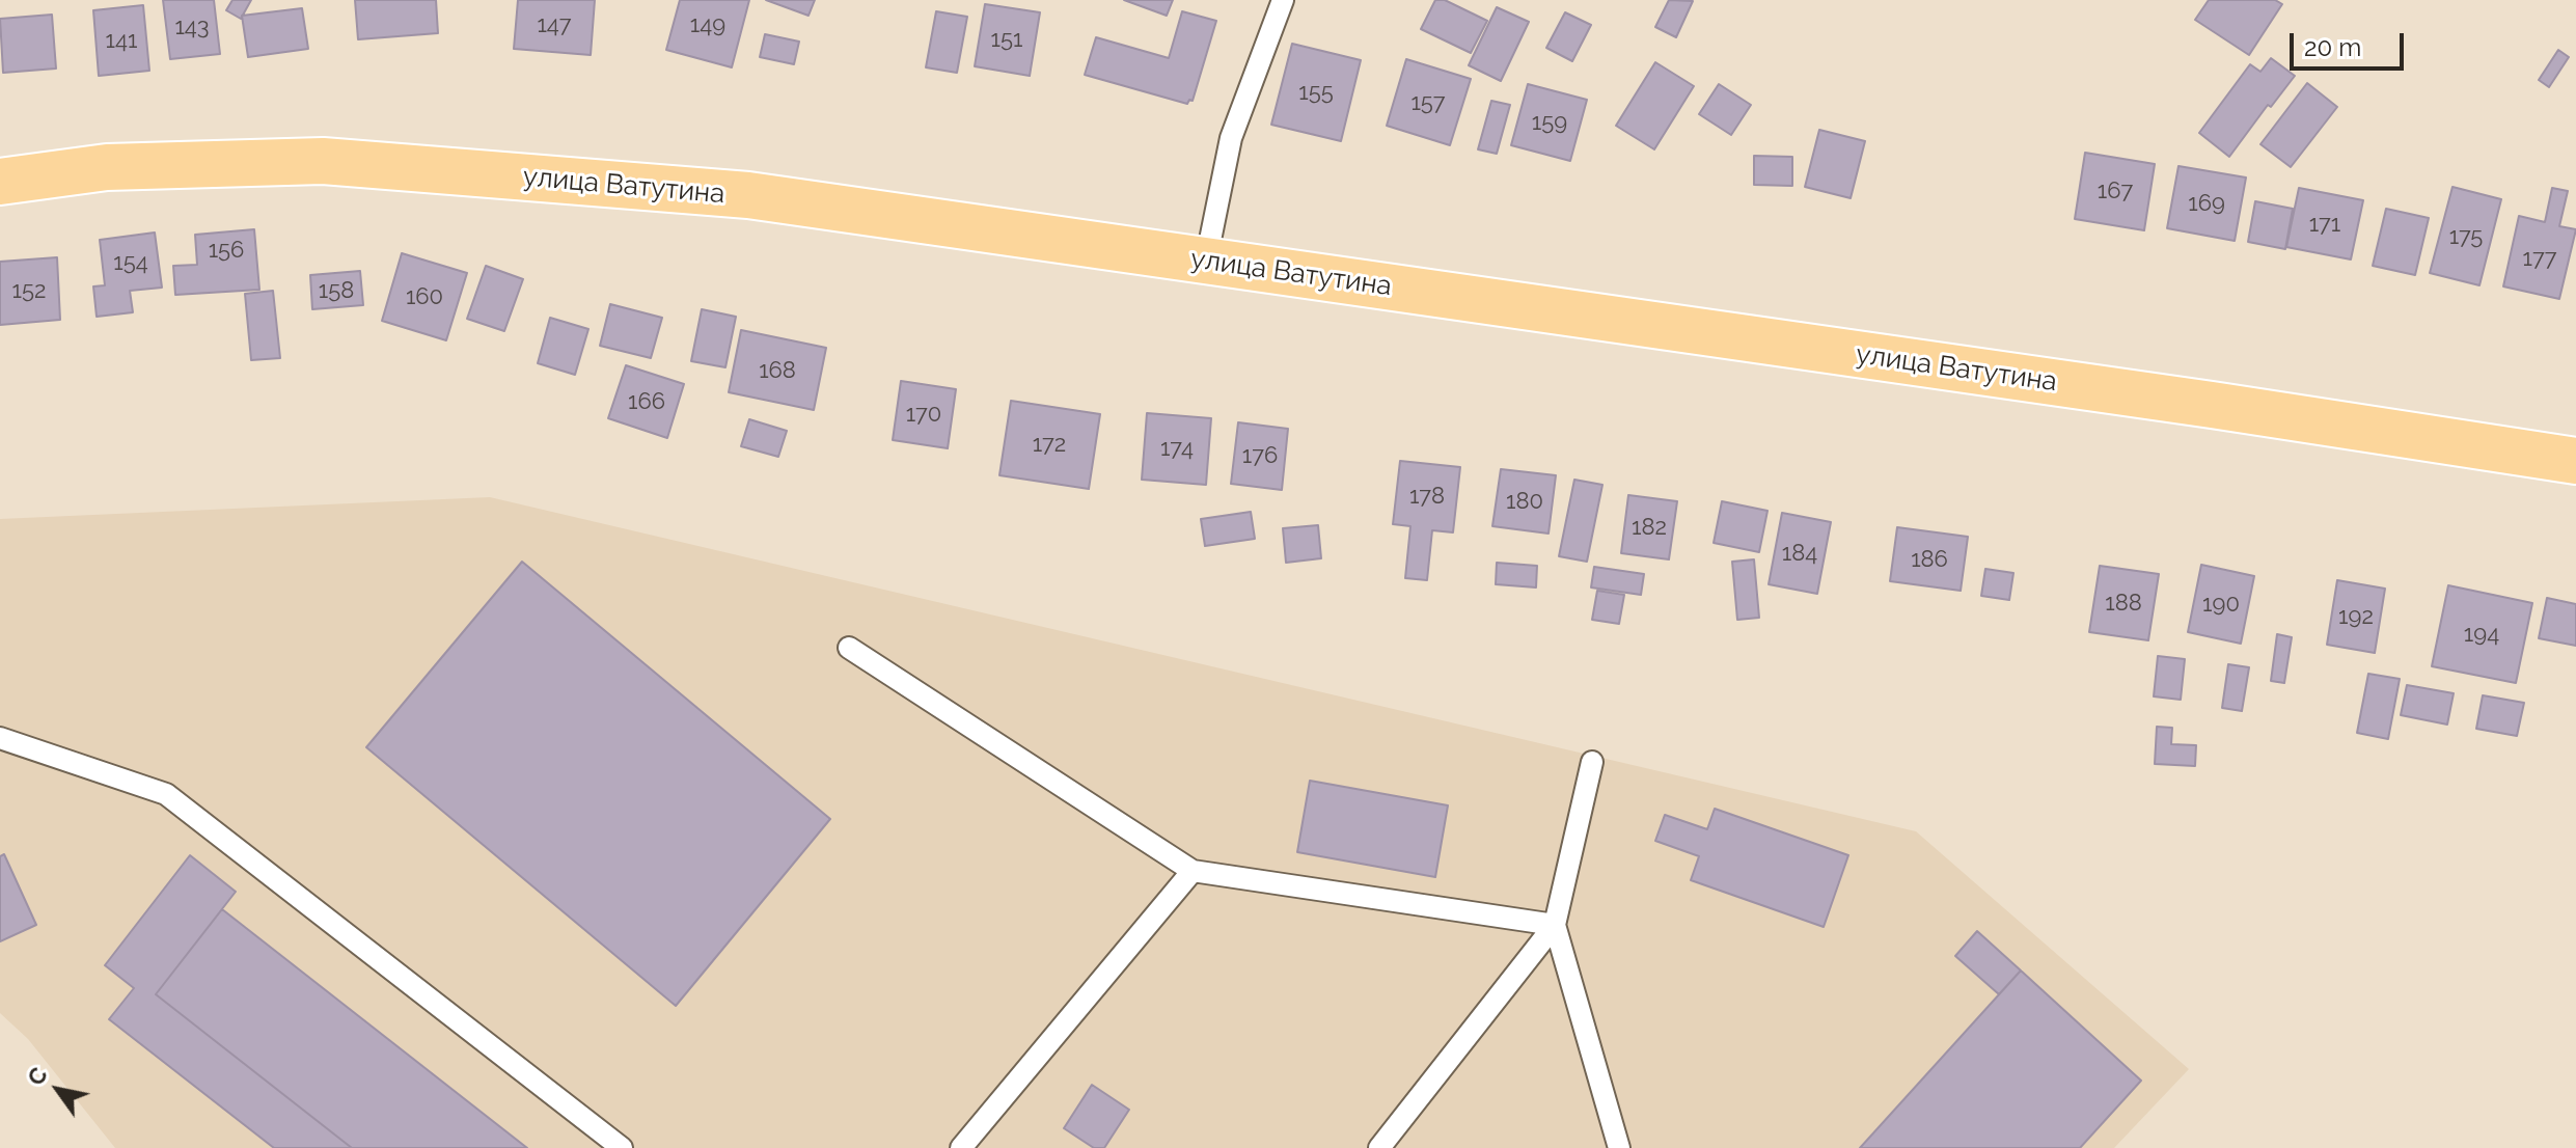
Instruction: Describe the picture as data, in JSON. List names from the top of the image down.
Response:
{
  "streets": {
    "main road": ["улица Ватутина"]
  },
  "house_numbers": [
    "147",
    "149",
    "143",
    "151",
    "141",
    "155",
    "157",
    "159",
    "167",
    "169",
    "171",
    "175",
    "156",
    "177",
    "154",
    "152",
    "158",
    "160",
    "168",
    "166",
    "170",
    "172",
    "174",
    "176",
    "178",
    "180",
    "182",
    "184",
    "186",
    "188",
    "190",
    "192",
    "194"
  ],
  "scale_bar": "20 m",
  "north": "top left"
}
